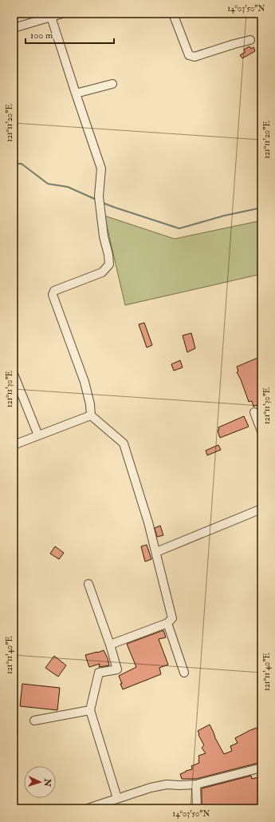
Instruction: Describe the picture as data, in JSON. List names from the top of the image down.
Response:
{
  "scale_bar": "100 m",
  "north": "right",
  "coordinates": [
    "14°03'50\"N",
    "121°11'20\"E",
    "121°11'30\"E",
    "121°11'40\"E"
  ]
}
